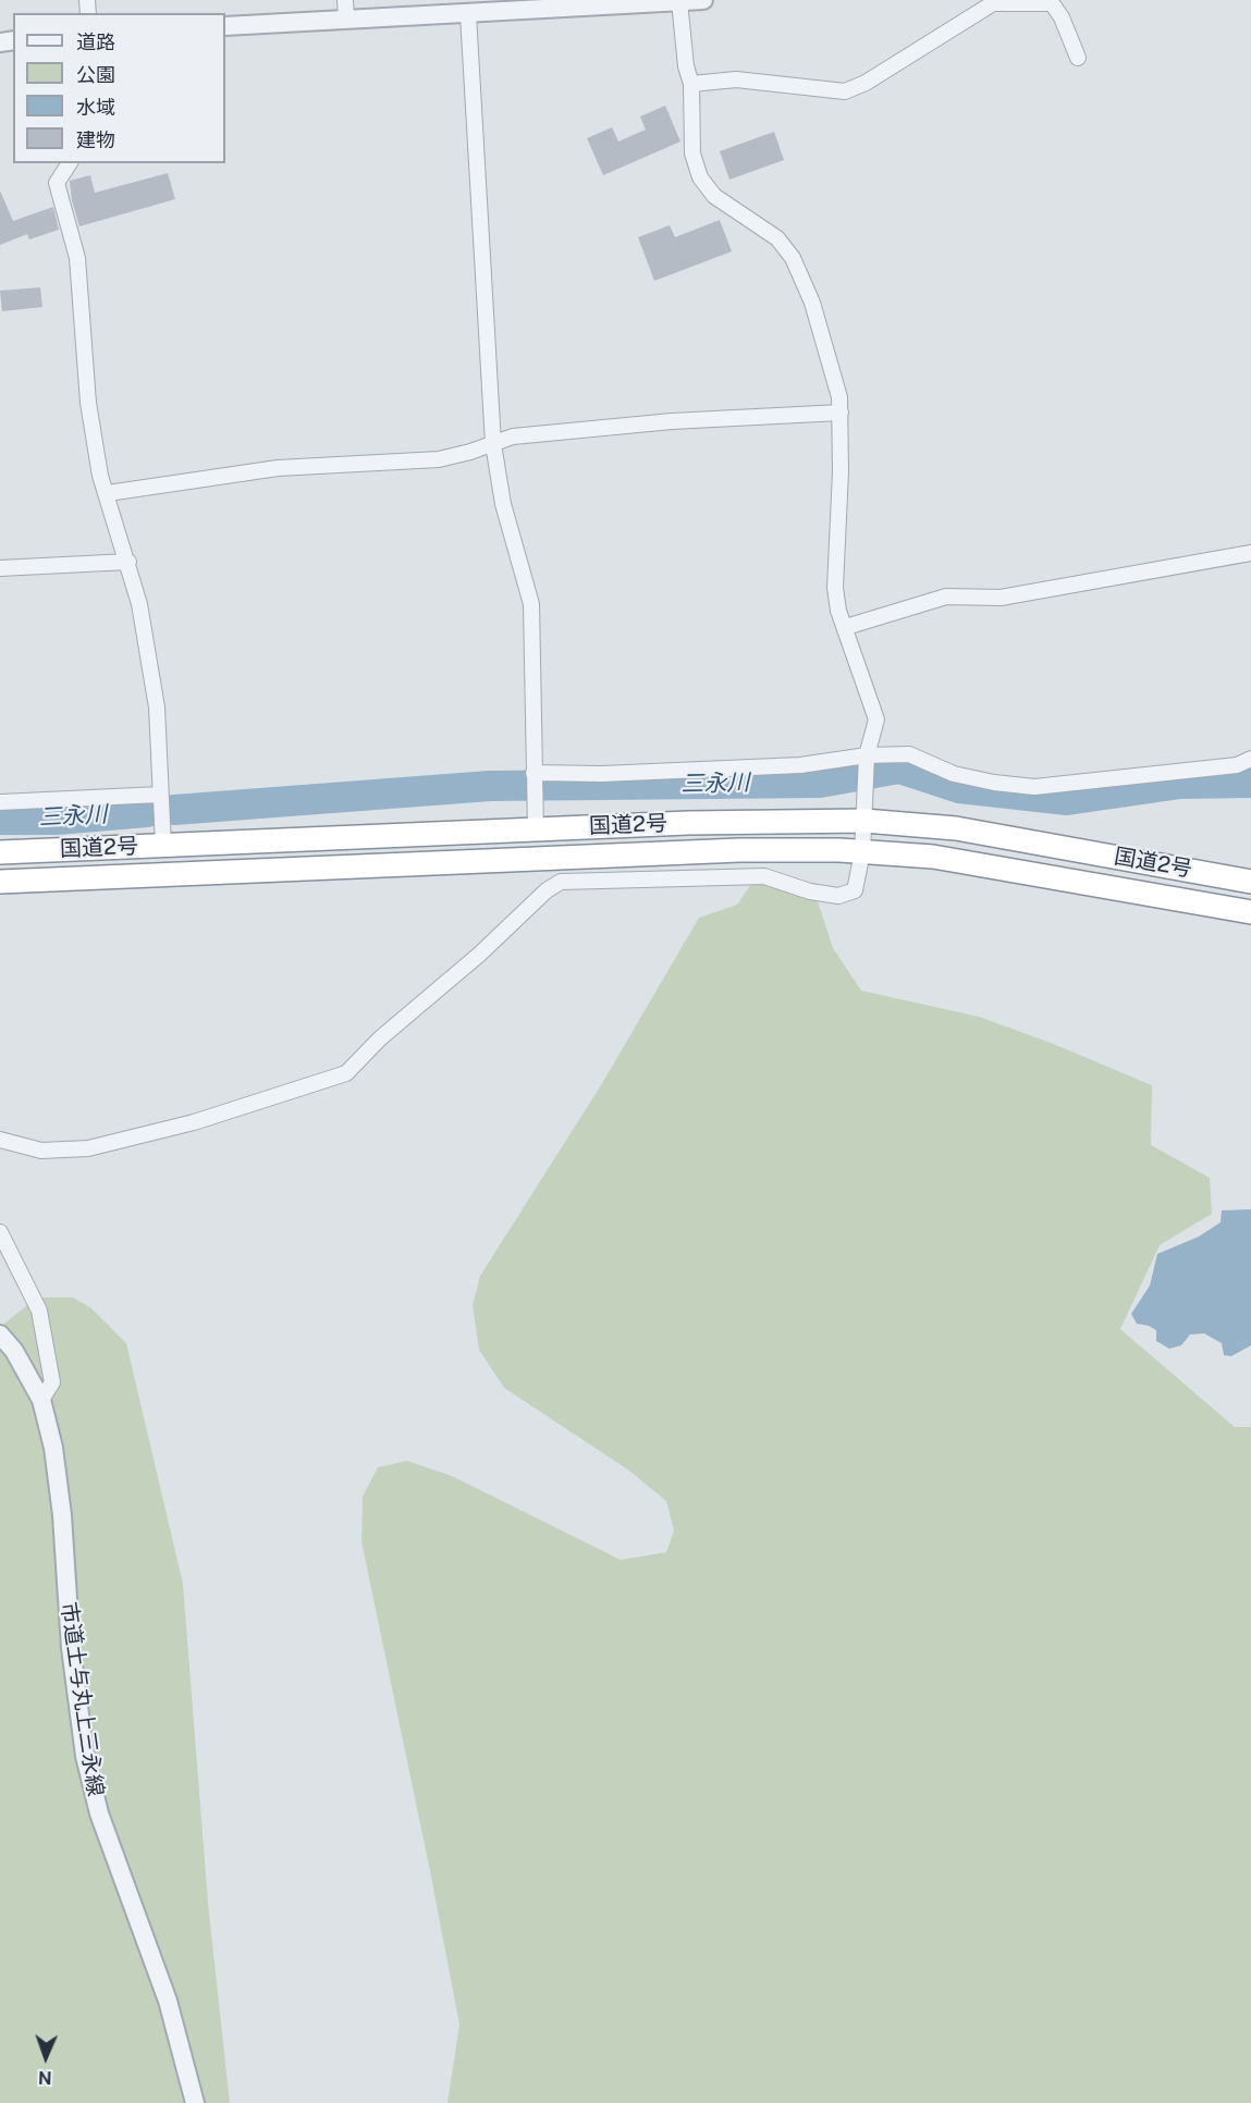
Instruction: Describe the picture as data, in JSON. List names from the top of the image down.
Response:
{
  "streets": {
    "highway": ["国道2号"],
    "street": ["市道土与丸上三永線"]
  },
  "water": ["三永川"],
  "legend": [
    "道路",
    "公園",
    "水域",
    "建物"
  ],
  "north": "bottom"
}
